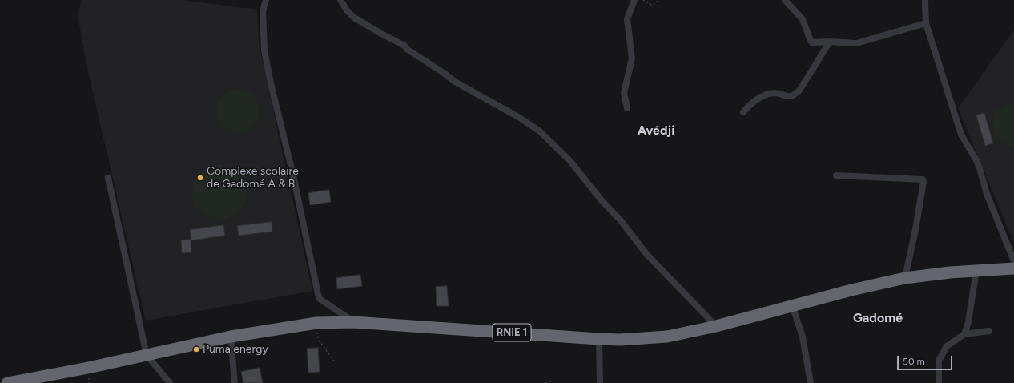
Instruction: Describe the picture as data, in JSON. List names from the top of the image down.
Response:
{
  "streets": {
    "highway": ["RNIE 1"]
  },
  "districts": ["Avédji", "Gadomé"],
  "places": ["Complexe scolaire de Gadomé A & B", "Puma energy"],
  "scale_bar": "50 m"
}
